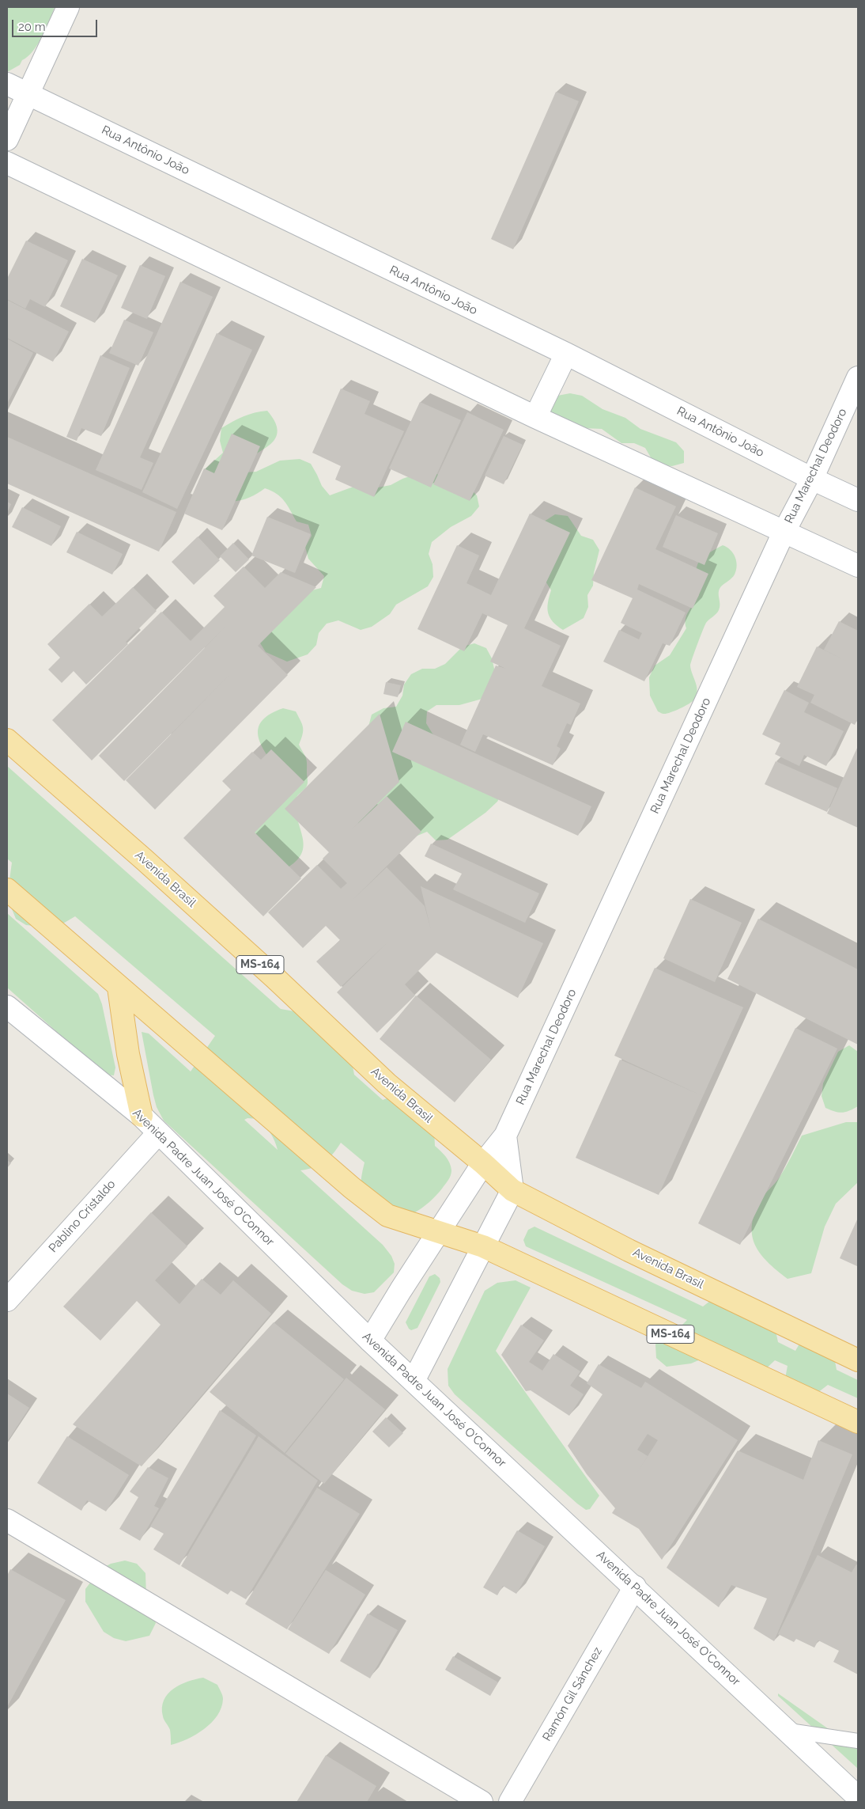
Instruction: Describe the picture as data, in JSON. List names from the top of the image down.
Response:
{
  "streets": {
    "main road": [
      "Rua Antônio João",
      "Rua Marechal Deodoro",
      "Avenida Brasil",
      "MS-164",
      "Avenida Padre Juan José O'Connor",
      "Pablino Cristaldo",
      "Ramón Gil Sánchez"
    ]
  },
  "crossings": [
    ["Rua Antônio João", "Rua Marechal Deodoro"],
    ["Rua Marechal Deodoro", "Avenida Brasil"],
    ["Rua Marechal Deodoro", "MS-164"],
    ["Rua Marechal Deodoro", "Avenida Padre Juan José O'Connor"],
    ["Avenida Padre Juan José O'Connor", "Pablino Cristaldo"],
    ["Avenida Padre Juan José O'Connor", "Ramón Gil Sánchez"]
  ],
  "scale_bar": "20 m"
}
